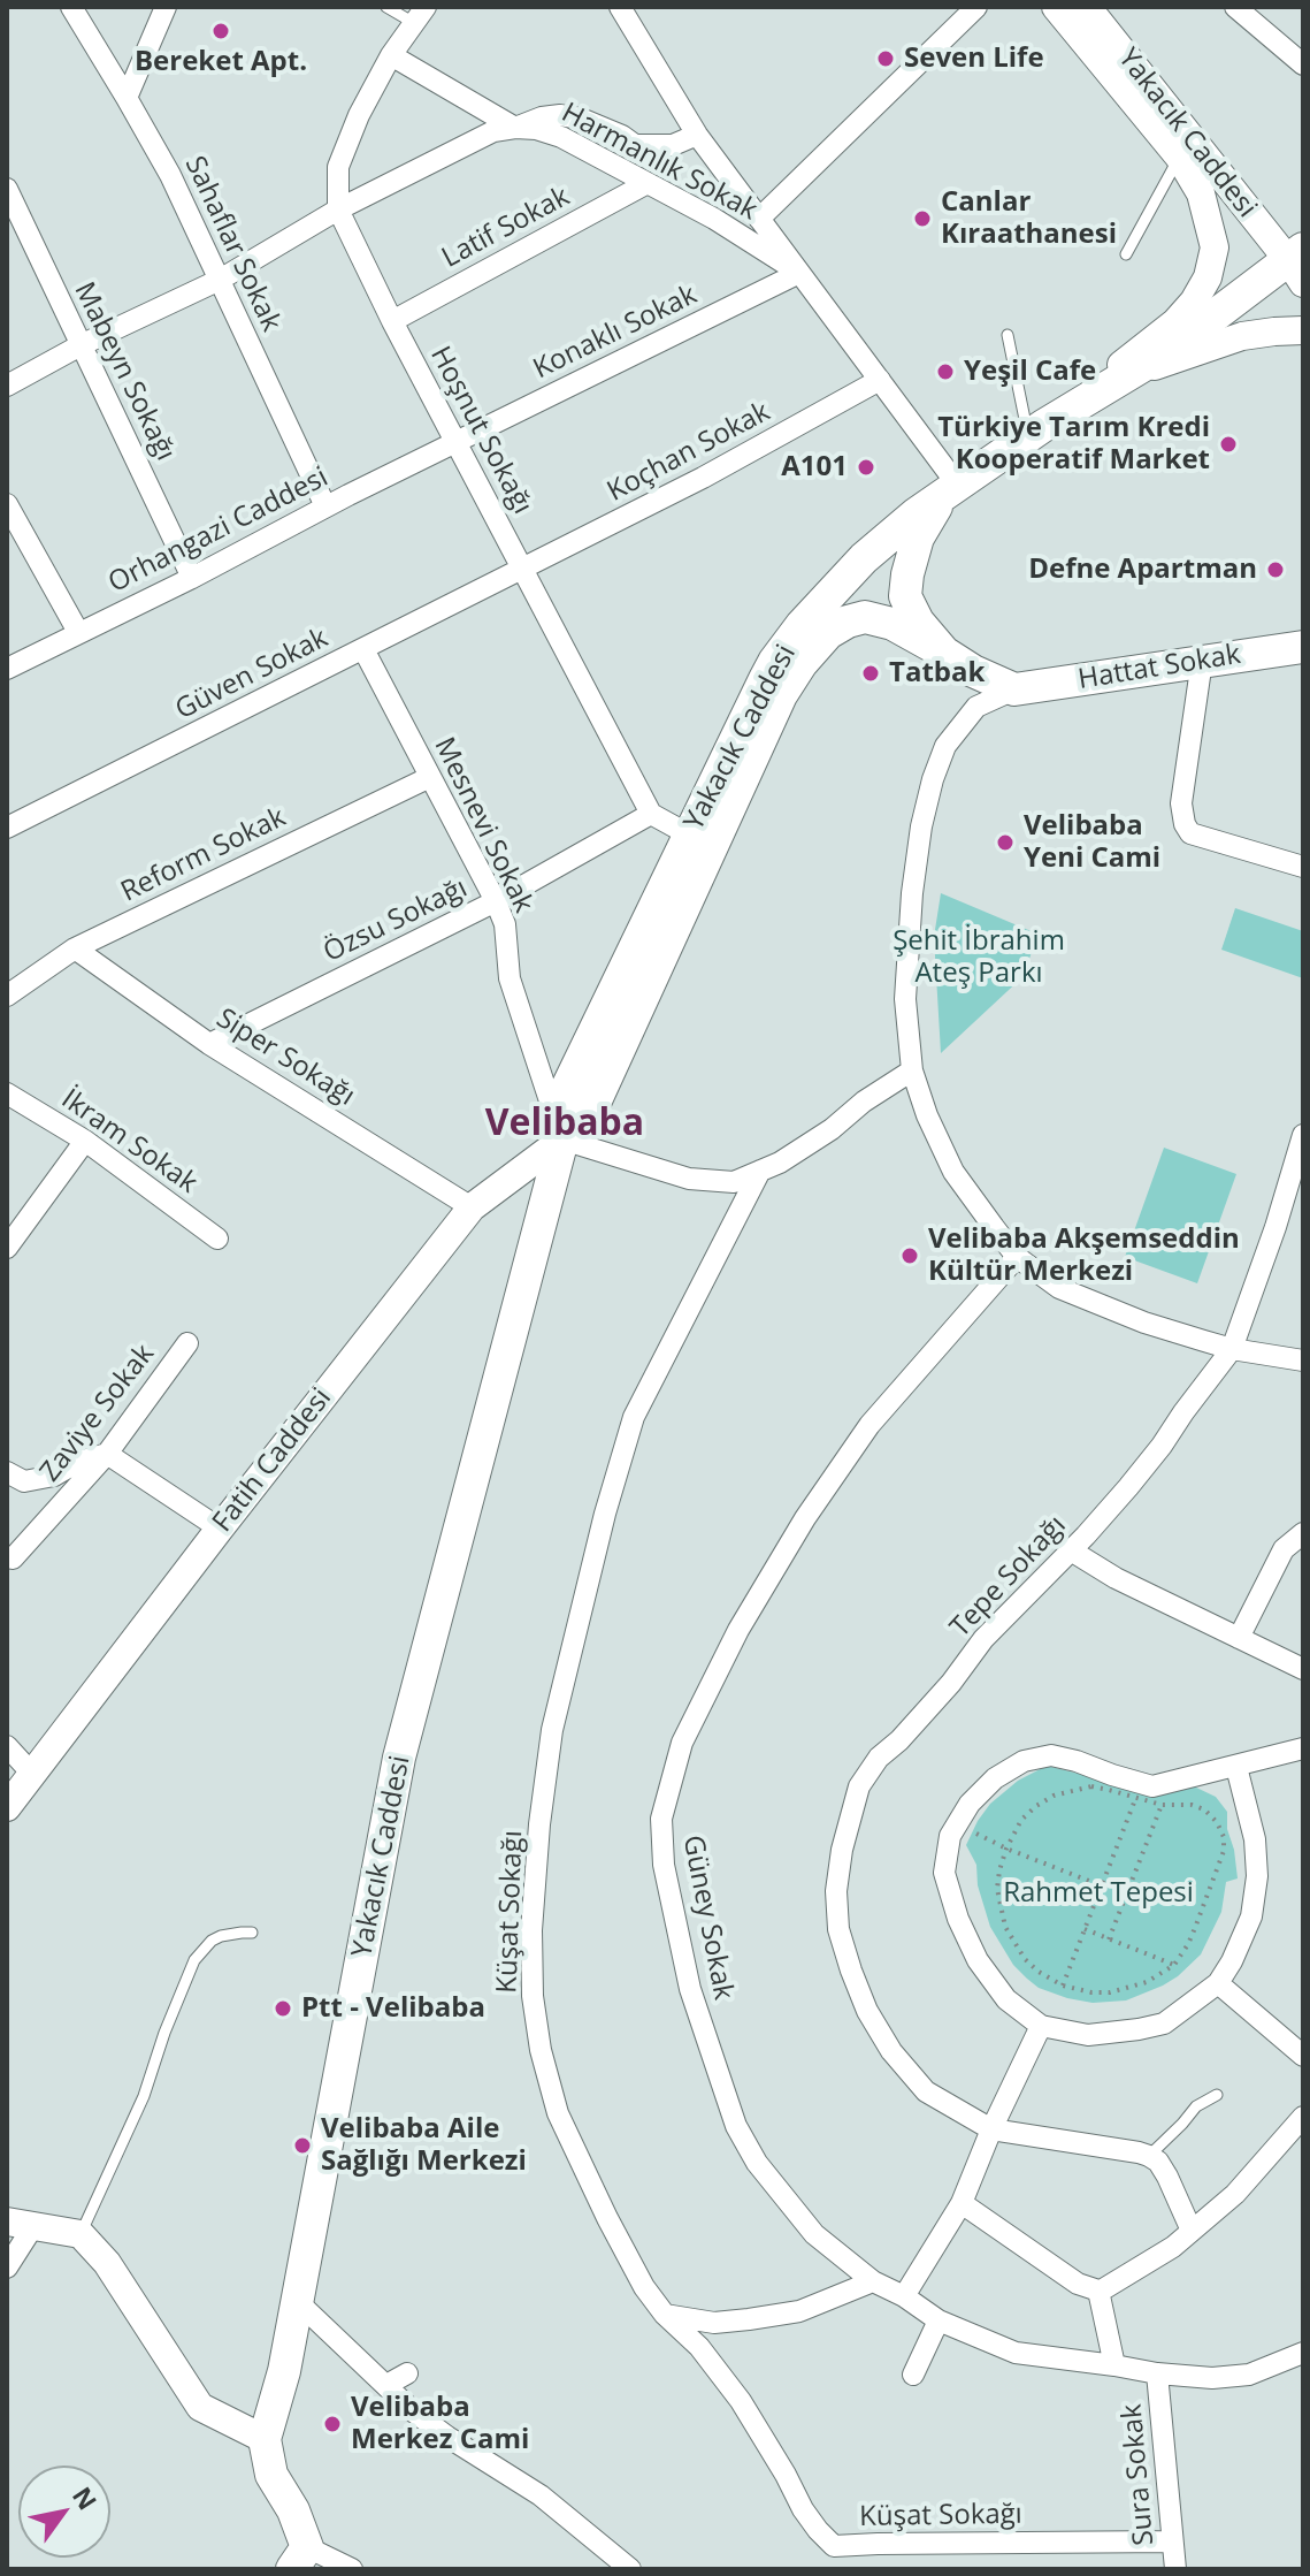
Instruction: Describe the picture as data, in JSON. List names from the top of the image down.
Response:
{
  "streets": {
    "main road": ["Yakacık Caddesi", "Hattat Sokak"],
    "street": [
      "Harmanlık Sokak",
      "Latif Sokak",
      "Sahaflar Sokak",
      "Konaklı Sokak",
      "Mabeyn Sokağı",
      "Hoşnut Sokağı",
      "Koçhan Sokak",
      "Orhangazi Caddesi",
      "Güven Sokak",
      "Mesnevi Sokak",
      "Reform Sokak",
      "Özsu Sokağı",
      "Siper Sokağı",
      "İkram Sokak",
      "Zaviye Sokak",
      "Fatih Caddesi",
      "Tepe Sokağı",
      "Küşat Sokağı",
      "Güney Sokak",
      "Sura Sokak"
    ]
  },
  "crossings": [
    ["Yakacık Caddesi", "Hattat Sokak"],
    ["Yakacık Caddesi", "Mesnevi Sokak"],
    ["Yakacık Caddesi", "Fatih Caddesi"],
    ["Harmanlık Sokak", "Latif Sokak"],
    ["Harmanlık Sokak", "Sahaflar Sokak"],
    ["Harmanlık Sokak", "Konaklı Sokak"],
    ["Harmanlık Sokak", "Mabeyn Sokağı"],
    ["Harmanlık Sokak", "Hoşnut Sokağı"],
    ["Latif Sokak", "Hoşnut Sokağı"],
    ["Sahaflar Sokak", "Orhangazi Caddesi"],
    ["Konaklı Sokak", "Hoşnut Sokağı"],
    ["Konaklı Sokak", "Orhangazi Caddesi"],
    ["Mabeyn Sokağı", "Orhangazi Caddesi"],
    ["Hoşnut Sokağı", "Koçhan Sokak"],
    ["Hoşnut Sokağı", "Orhangazi Caddesi"],
    ["Hoşnut Sokağı", "Güven Sokak"],
    ["Hoşnut Sokağı", "Özsu Sokağı"],
    ["Koçhan Sokak", "Güven Sokak"],
    ["Güven Sokak", "Mesnevi Sokak"],
    ["Mesnevi Sokak", "Reform Sokak"],
    ["Mesnevi Sokak", "Özsu Sokağı"],
    ["Mesnevi Sokak", "Fatih Caddesi"],
    ["Reform Sokak", "Siper Sokağı"],
    ["Özsu Sokağı", "Siper Sokağı"],
    ["Siper Sokağı", "Fatih Caddesi"],
    ["Küşat Sokağı", "Sura Sokak"],
    ["Güney Sokak", "Sura Sokak"]
  ],
  "districts": ["Velibaba"],
  "parks": ["Şehit İbrahim Ateş Parkı", "Rahmet Tepesi"],
  "places": [
    "Bereket Apt.",
    "Seven Life",
    "Canlar Kıraathanesi",
    "Yeşil Cafe",
    "Türkiye Tarım Kredi Kooperatif Market",
    "A101",
    "Defne Apartman",
    "Tatbak",
    "Velibaba Yeni Cami",
    "Velibaba Akşemseddin Kültür Merkezi",
    "Ptt - Velibaba",
    "Velibaba Aile Sağlığı Merkezi",
    "Velibaba Merkez Cami"
  ],
  "north": "top right"
}
